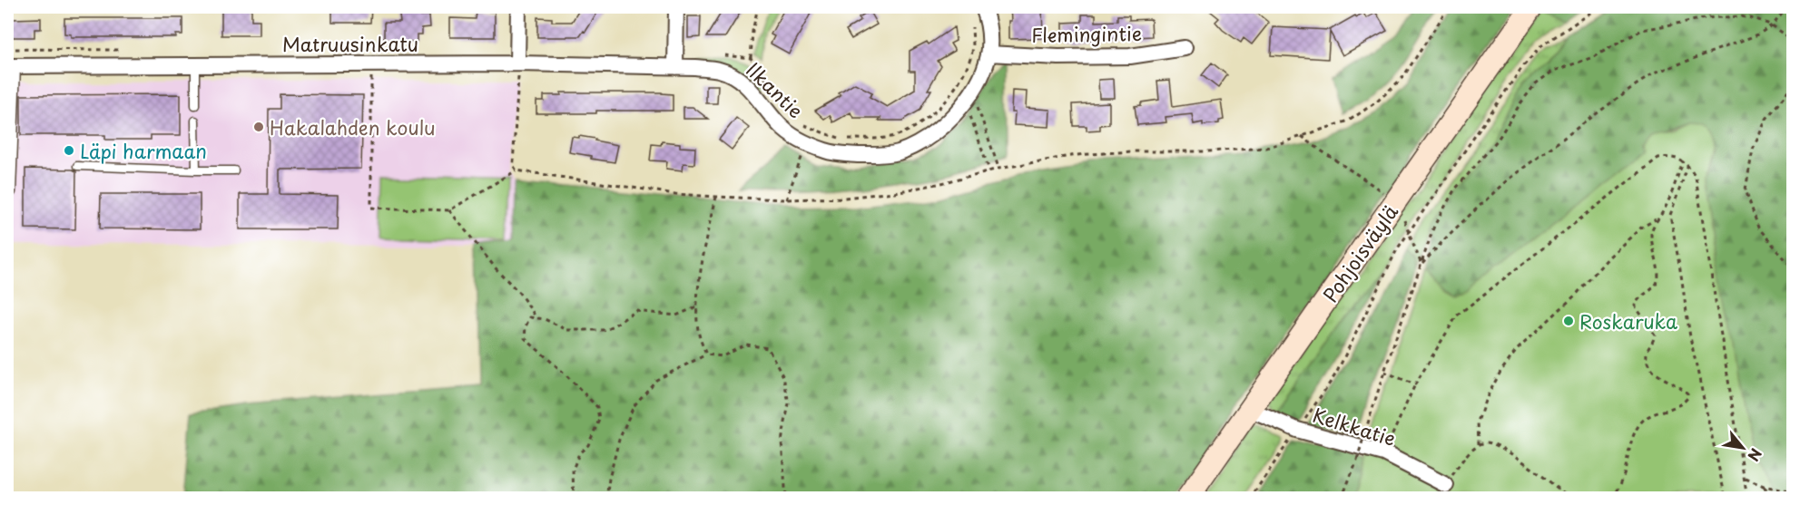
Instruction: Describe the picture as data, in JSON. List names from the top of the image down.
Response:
{
  "streets": {
    "main road": ["Pohjoisväylä"],
    "street": [
      "Flemingintie",
      "Matruusinkatu",
      "Ilkantie",
      "Kelkkatie"
    ]
  },
  "crossings": [
    ["Flemingintie", "Ilkantie"],
    ["Matruusinkatu", "Ilkantie"],
    ["Pohjoisväylä", "Kelkkatie"]
  ],
  "places": ["Hakalahden koulu", "Läpi harmaan", "Roskaruka"],
  "north": "bottom right"
}
